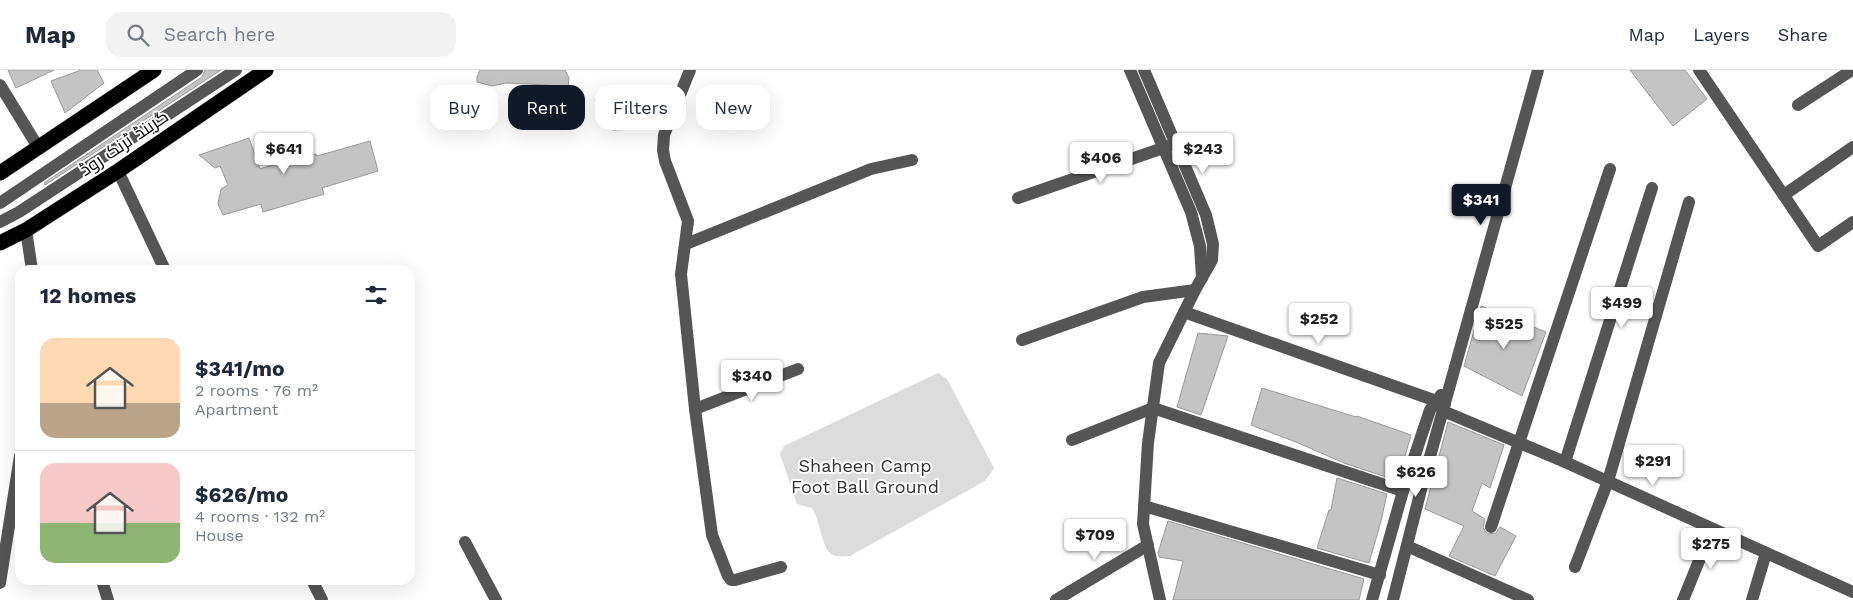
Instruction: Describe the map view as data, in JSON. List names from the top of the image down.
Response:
{
  "streets": {
    "highway": ["گرینڈ ٹرنک روڈ"]
  },
  "parks": ["Shaheen Camp Foot Ball Ground"],
  "page": {
    "header": "Map",
    "search": "Search here",
    "nav": ["Map", "Layers", "Share"],
    "chip": [
      "Buy",
      "Rent",
      "Filters",
      "New"
    ],
    "price": [
      "$641",
      "$243",
      "$406",
      "$341",
      "$499",
      "$252",
      "$525",
      "$340",
      "$291",
      "$626",
      "$709",
      "$275"
    ],
    "heading": "12 homes",
    "list": [
      {
        "name": "$341/mo",
        "note": "2 rooms · 76 m² · Apartment"
      },
      {
        "name": "$626/mo",
        "note": "4 rooms · 132 m² · House"
      }
    ]
  }
}
